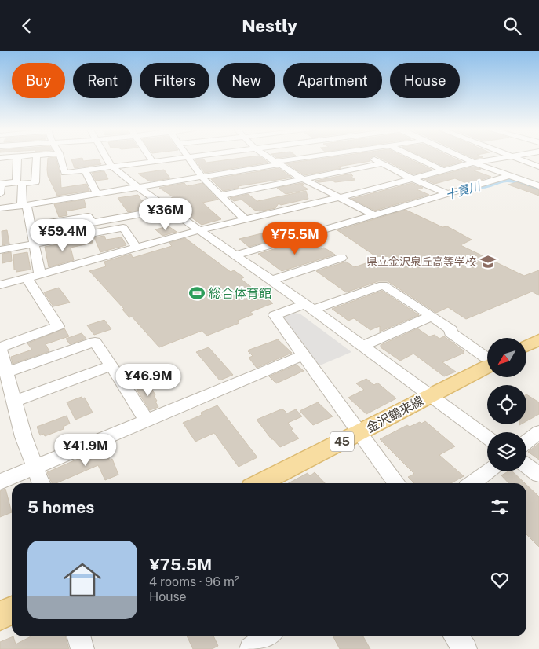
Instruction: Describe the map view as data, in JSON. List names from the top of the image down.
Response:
{
  "streets": {
    "main road": ["金沢鶴来線", "45"]
  },
  "water": ["十貫川"],
  "places": {
    "school or university": ["県立金沢泉丘高等学校"],
    "sports": ["総合体育館"]
  },
  "north": "bottom left",
  "page": {
    "header": "Nestly",
    "chip": [
      "Buy",
      "Rent",
      "Filters",
      "New",
      "Apartment",
      "House"
    ],
    "price": [
      "¥36M",
      "¥59.4M",
      "¥75.5M",
      "¥46.9M",
      "¥41.9M"
    ],
    "heading": "5 homes",
    "list": [
      {
        "name": "¥75.5M",
        "note": "4 rooms · 96 m² · House"
      }
    ]
  }
}
